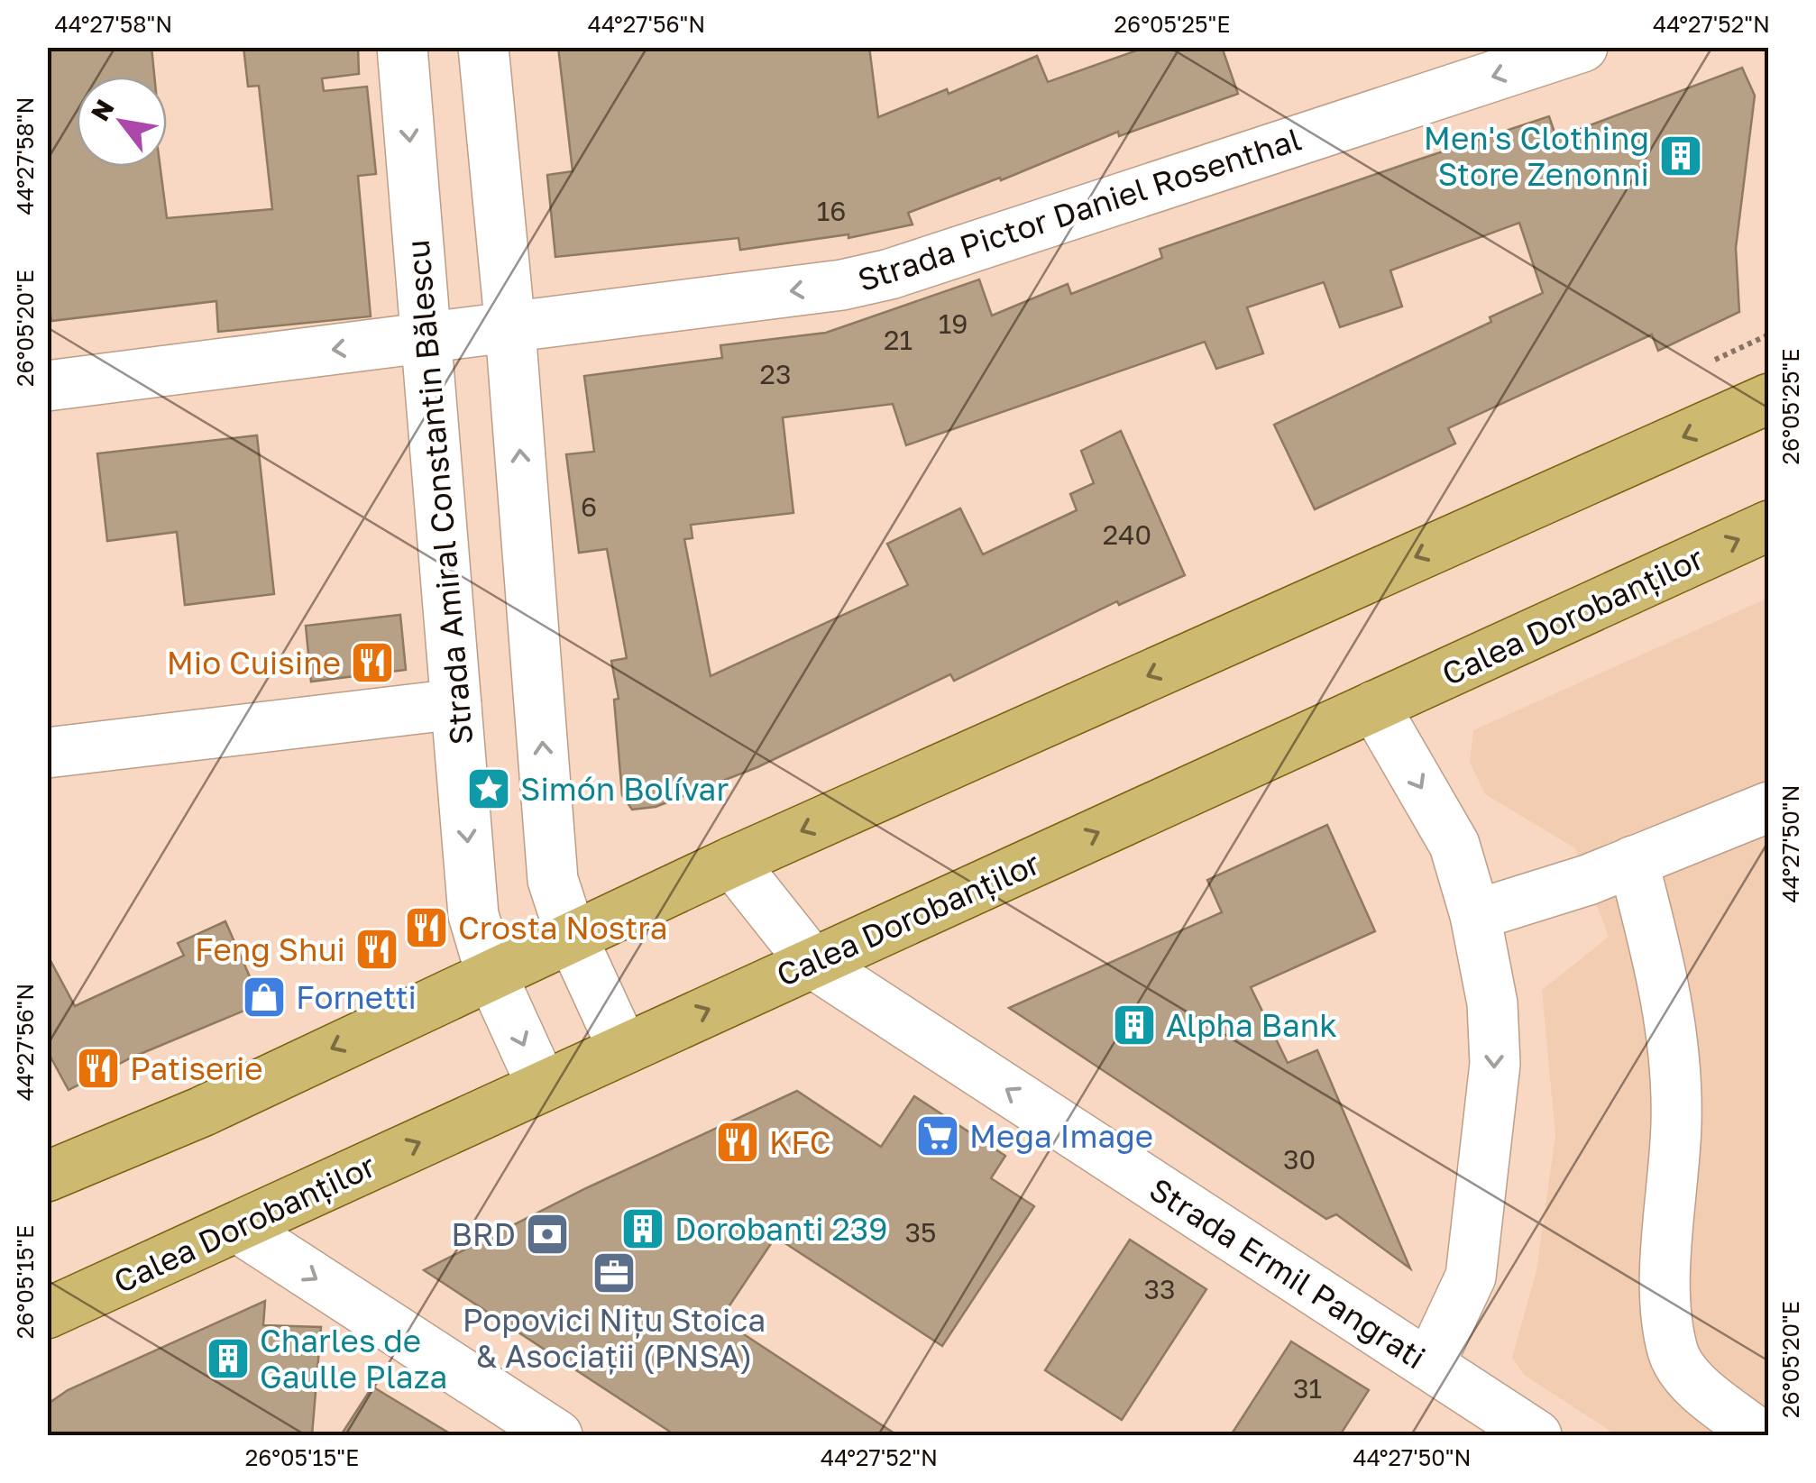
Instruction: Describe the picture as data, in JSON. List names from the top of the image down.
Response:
{
  "streets": {
    "main road": ["Calea Dorobanților"],
    "street": ["Strada Pictor Daniel Rosenthal", "Strada Amiral Constantin Bălescu", "Strada Ermil Pangrati"]
  },
  "crossings": [
    ["Strada Pictor Daniel Rosenthal", "Strada Amiral Constantin Bălescu"],
    ["Strada Amiral Constantin Bălescu", "Calea Dorobanților"],
    ["Calea Dorobanților", "Strada Ermil Pangrati"]
  ],
  "one_way": ["Strada Pictor Daniel Rosenthal", "Strada Ermil Pangrati"],
  "places": {
    "building": [
      "Men's Clothing Store Zenonni",
      "Alpha Bank",
      "Dorobanti 239",
      "Charles de Gaulle Plaza"
    ],
    "restaurant": [
      "Mio Cuisine",
      "Crosta Nostra",
      "Feng Shui",
      "Patiserie",
      "KFC"
    ],
    "place": ["Simón Bolívar"],
    "shop": ["Fornetti"],
    "supermarket": ["Mega Image"],
    "bank": ["BRD"],
    "office": ["Popovici Nițu Stoica & Asociații (PNSA)"]
  },
  "house_numbers": [
    "16",
    "19",
    "21",
    "23",
    "6",
    "240",
    "30",
    "35",
    "33",
    "31"
  ],
  "north": "top left",
  "coordinates": [
    "44°27'58\"N",
    "44°27'56\"N",
    "26°05'25\"E",
    "44°27'52\"N",
    "26°05'20\"E",
    "44°27'50\"N",
    "26°05'15\"E"
  ]
}
